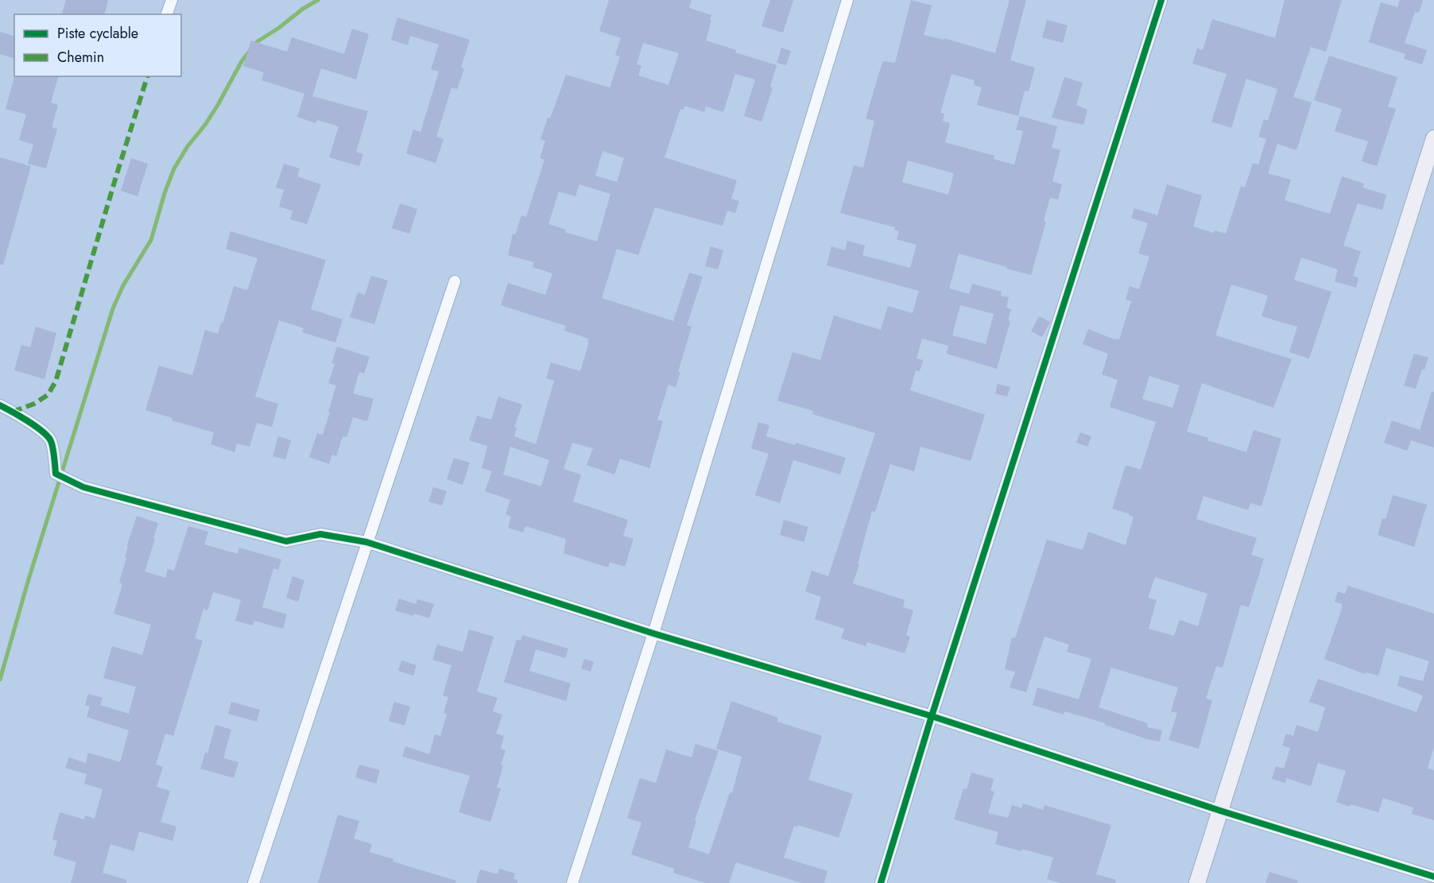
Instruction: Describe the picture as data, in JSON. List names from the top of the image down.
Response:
{
  "legend": ["Piste cyclable", "Chemin"]
}
